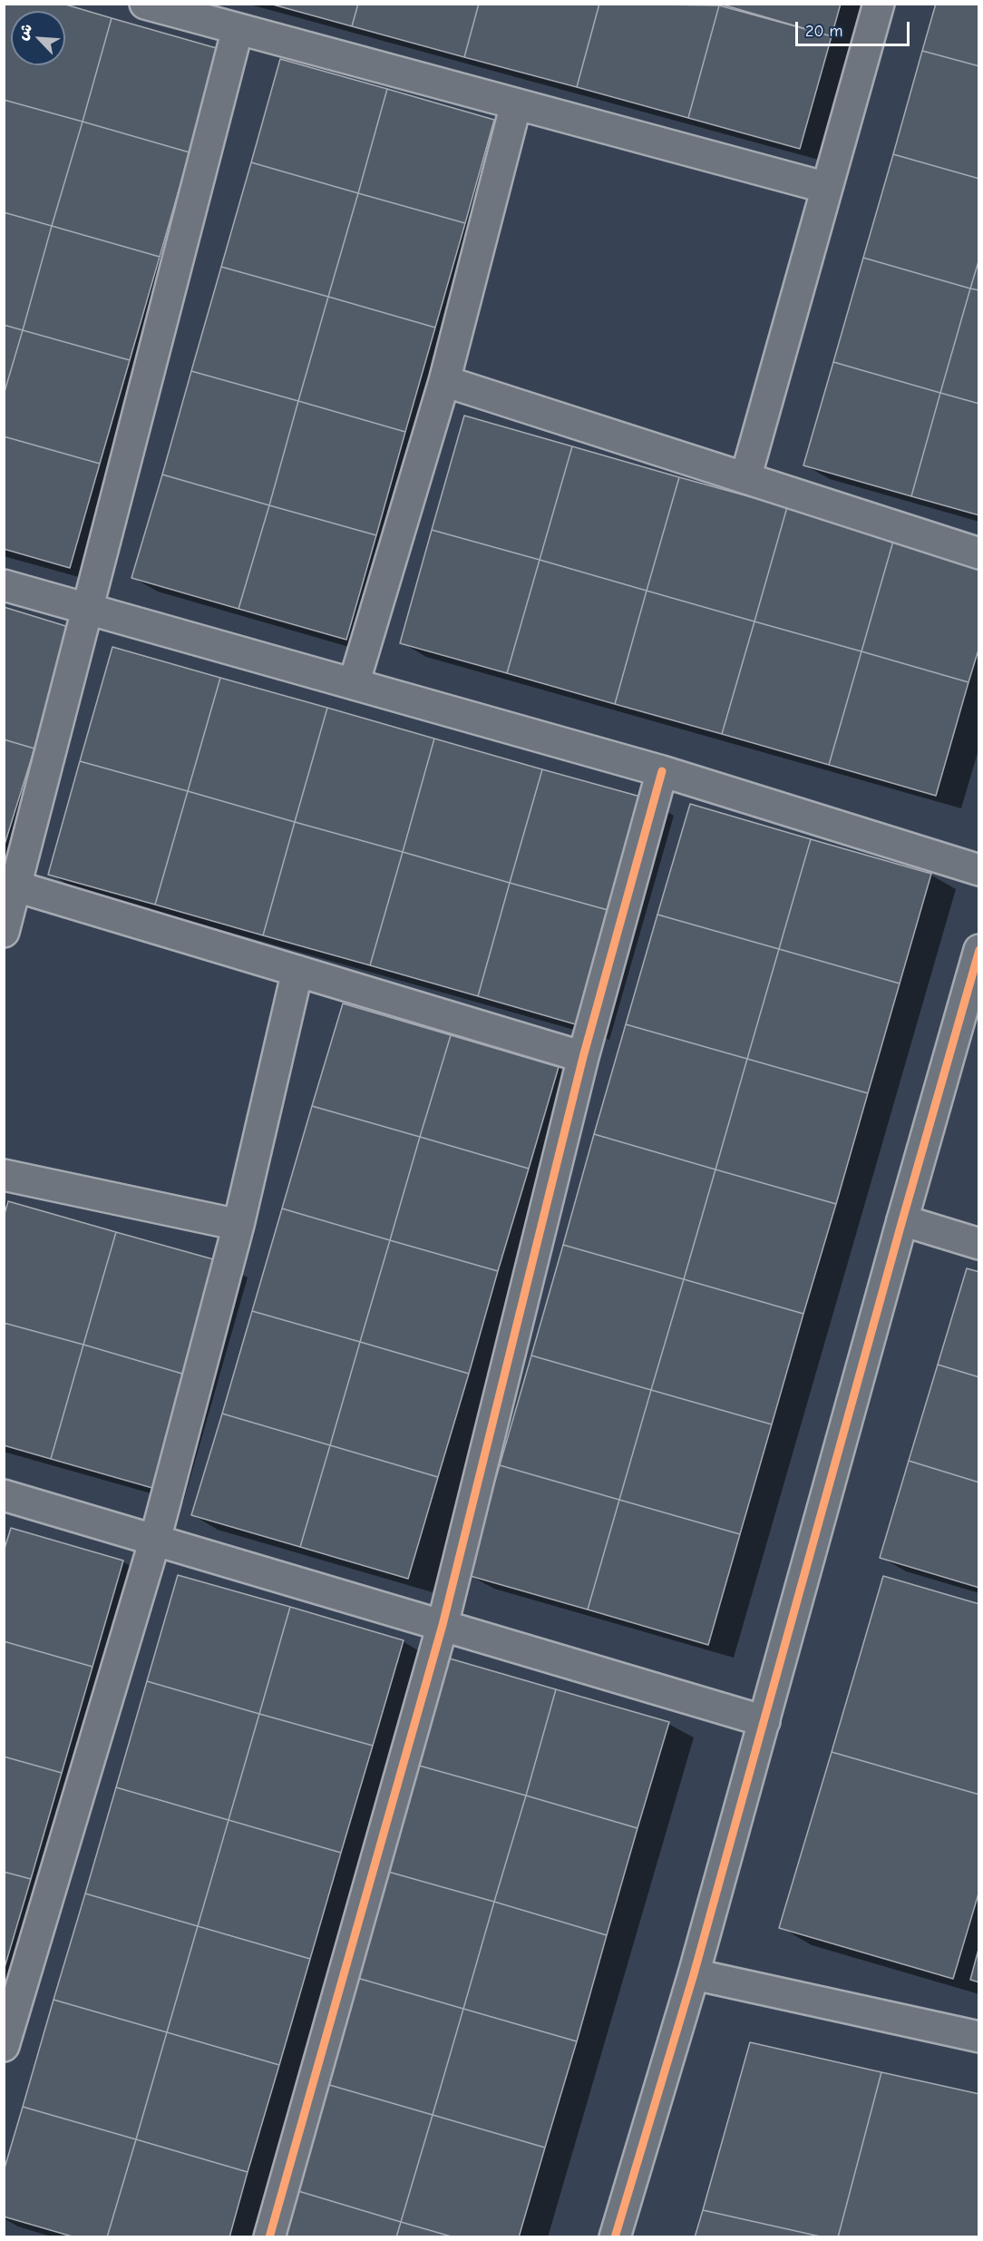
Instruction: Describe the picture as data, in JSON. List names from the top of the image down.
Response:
{
  "scale_bar": "20 m",
  "north": "top left"
}
